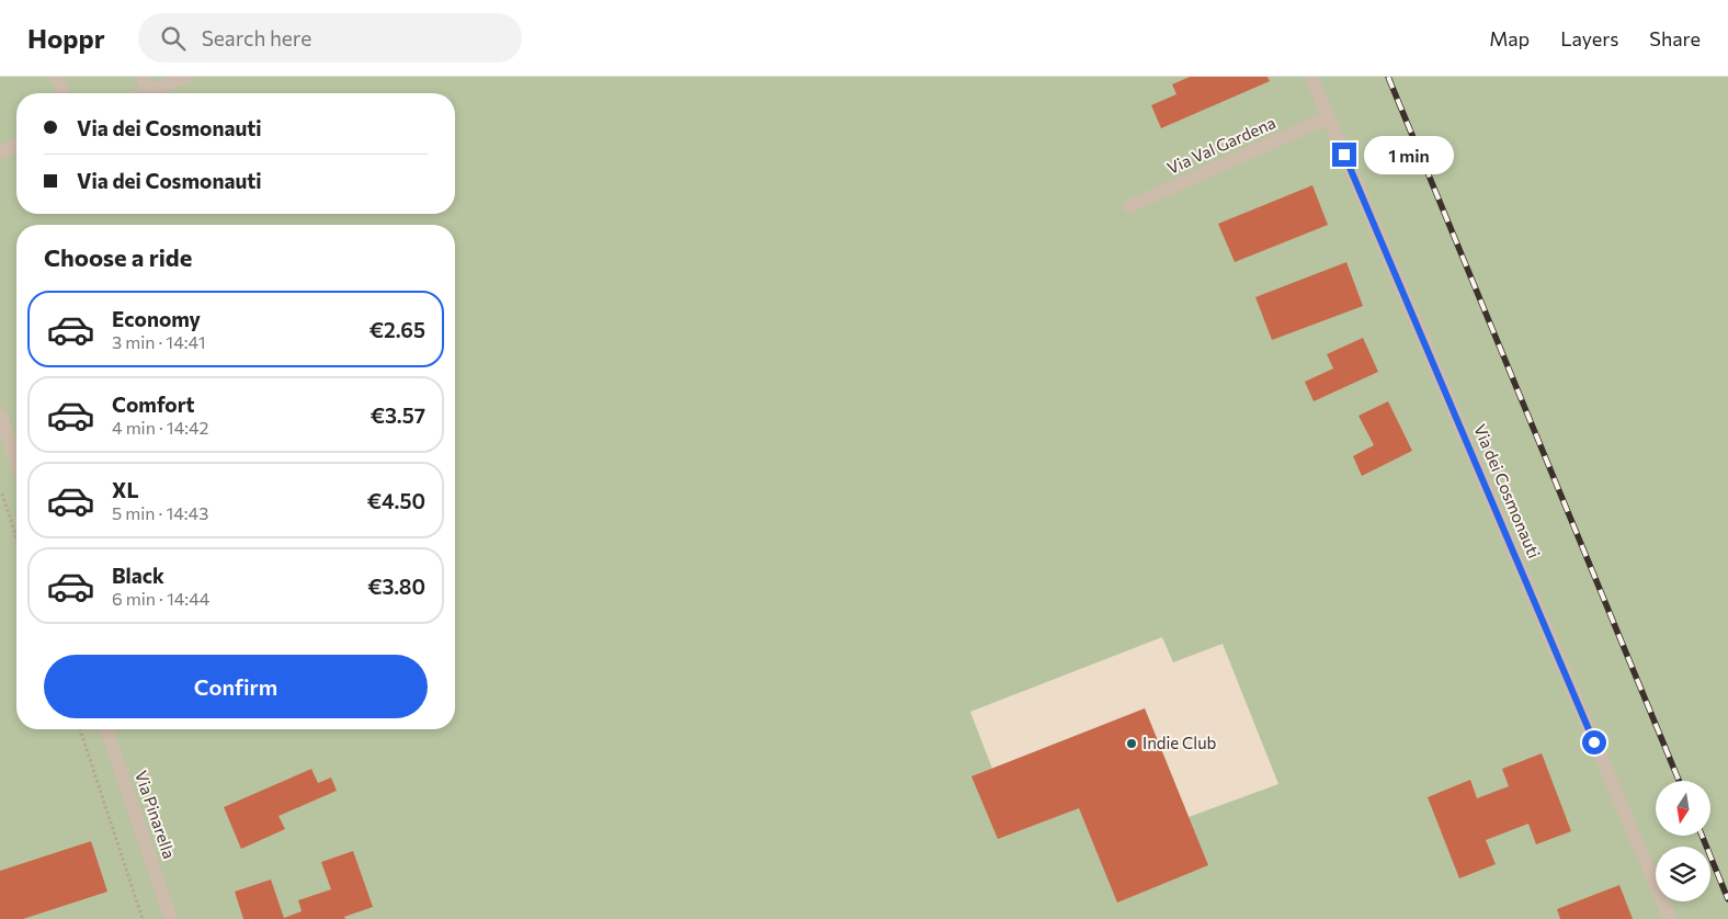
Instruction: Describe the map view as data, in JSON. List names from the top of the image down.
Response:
{
  "streets": {
    "street": ["Via Val Gardena", "Via dei Cosmonauti", "Via Pinarella"]
  },
  "crossings": [
    ["Via Val Gardena", "Via dei Cosmonauti"]
  ],
  "places": ["Indie Club"],
  "north": "bottom",
  "page": {
    "header": "Hoppr",
    "search": "Search here",
    "nav": ["Map", "Layers", "Share"],
    "banner": ["Via dei Cosmonauti", "Via dei Cosmonauti"],
    "bubble": "1 min",
    "heading": "Choose a ride",
    "list": [
      {
        "name": "Economy",
        "note": "3 min · 14:41",
        "value": "€2.65"
      },
      {
        "name": "Comfort",
        "note": "4 min · 14:42",
        "value": "€3.57"
      },
      {
        "name": "XL",
        "note": "5 min · 14:43",
        "value": "€4.50"
      },
      {
        "name": "Black",
        "note": "6 min · 14:44",
        "value": "€3.80"
      }
    ],
    "buttons": "Confirm"
  }
}
